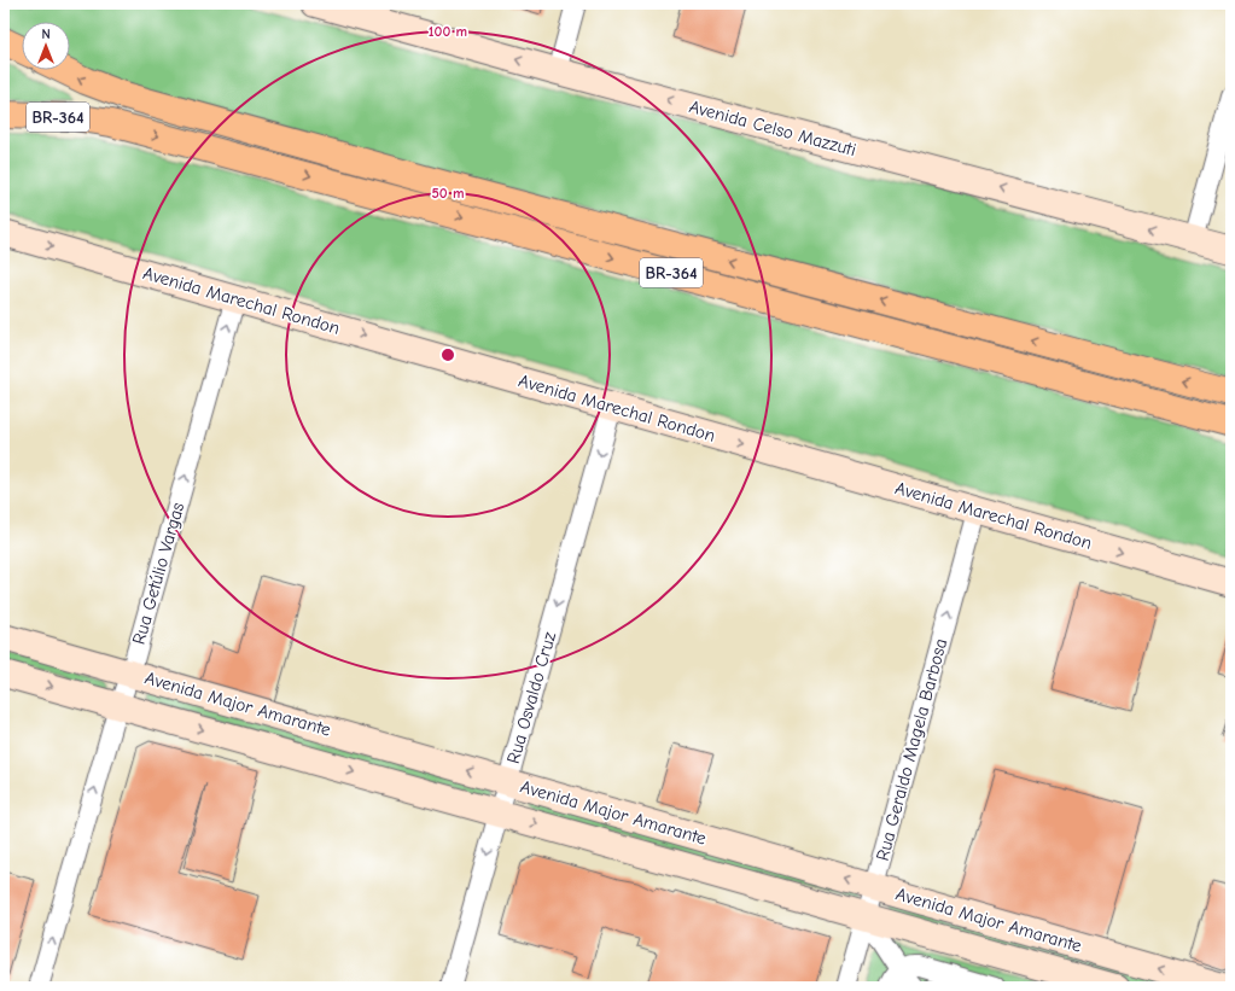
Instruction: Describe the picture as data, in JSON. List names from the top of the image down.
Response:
{
  "streets": {
    "highway": ["BR-364"],
    "street": [
      "Avenida Celso Mazzuti",
      "Avenida Marechal Rondon",
      "Rua Getúlio Vargas",
      "Rua Osvaldo Cruz",
      "Avenida Major Amarante",
      "Rua Geraldo Magela Barbosa"
    ]
  },
  "crossings": [
    ["Avenida Marechal Rondon", "Rua Getúlio Vargas"],
    ["Avenida Marechal Rondon", "Rua Osvaldo Cruz"],
    ["Avenida Marechal Rondon", "Rua Geraldo Magela Barbosa"],
    ["Rua Getúlio Vargas", "Avenida Major Amarante"],
    ["Rua Osvaldo Cruz", "Avenida Major Amarante"],
    ["Avenida Major Amarante", "Rua Geraldo Magela Barbosa"]
  ],
  "one_way": [
    "Avenida Celso Mazzuti",
    "Avenida Marechal Rondon",
    "Rua Getúlio Vargas",
    "Rua Osvaldo Cruz",
    "Rua Geraldo Magela Barbosa"
  ],
  "north": "top",
  "rings": ["100 m", "50 m"]
}
